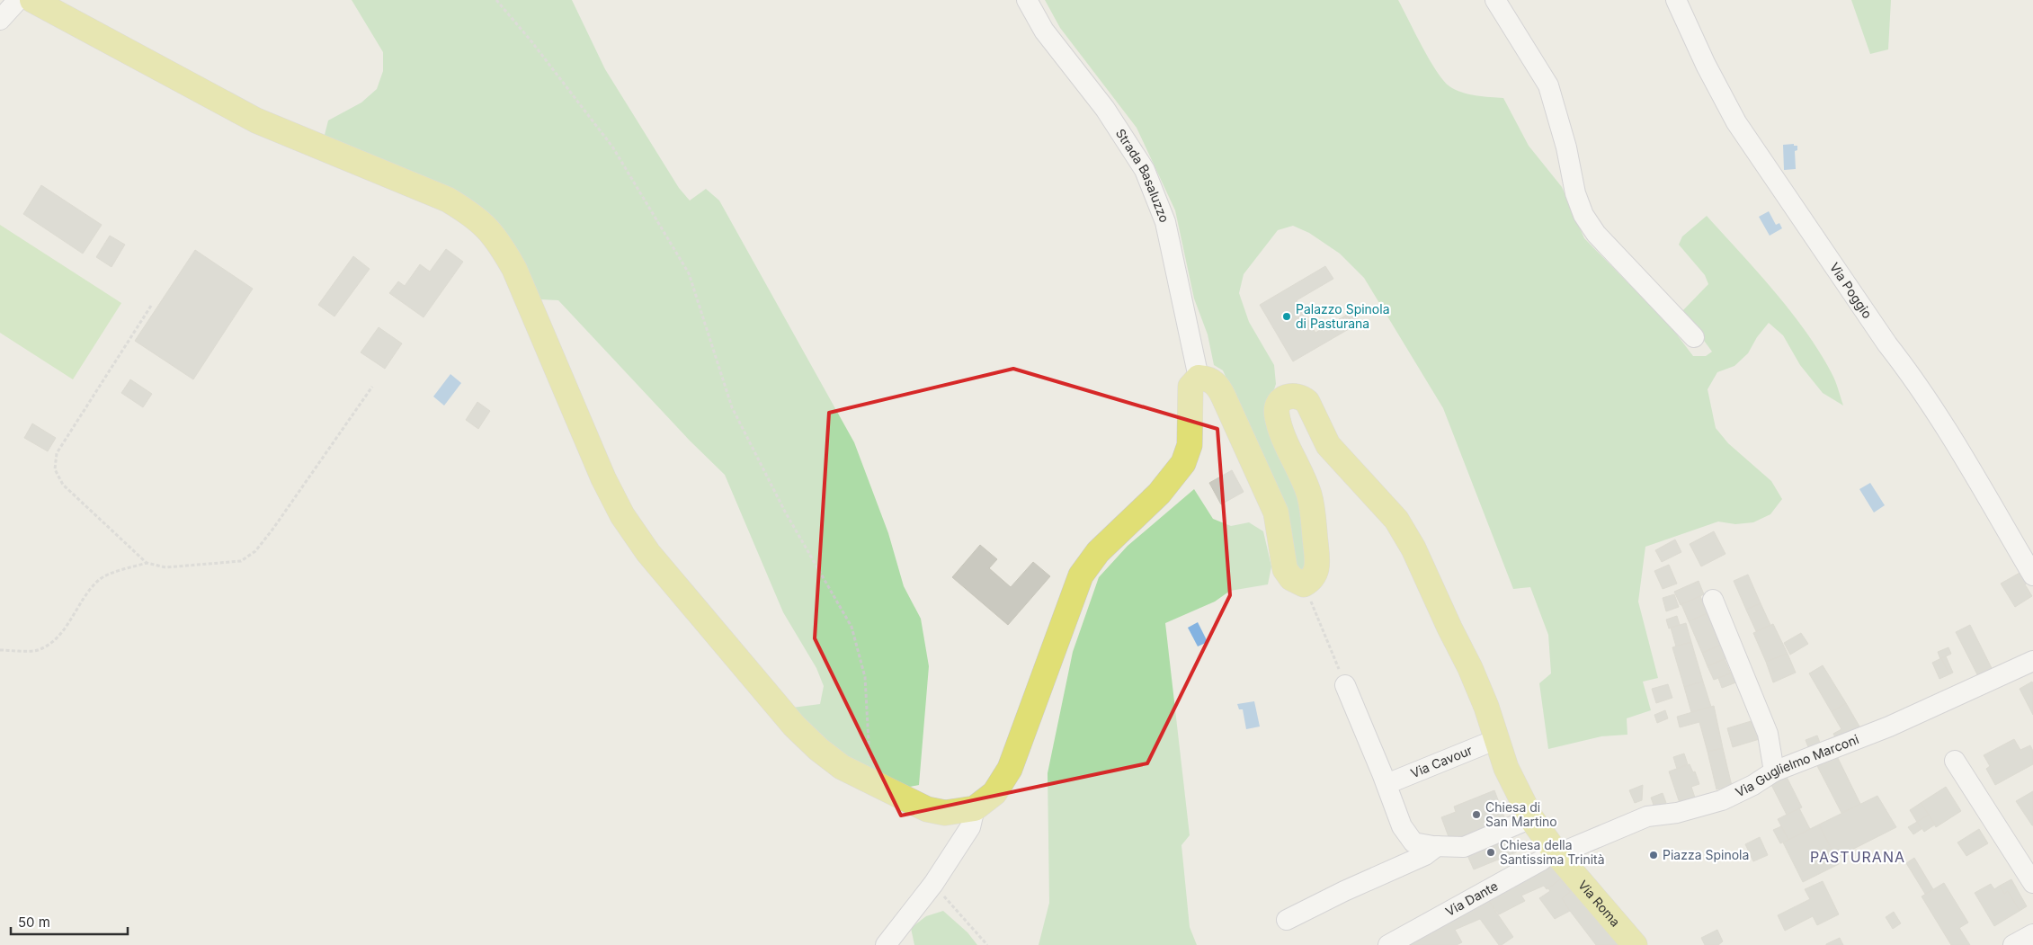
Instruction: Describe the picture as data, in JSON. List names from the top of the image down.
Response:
{
  "streets": {
    "main road": ["Via Roma"],
    "street": [
      "Strada Basaluzzo",
      "Via Poggio",
      "Via Cavour",
      "Via Guglielmo Marconi",
      "Via Dante"
    ]
  },
  "crossings": [
    ["Via Cavour", "Via Roma"],
    ["Via Guglielmo Marconi", "Via Dante"],
    ["Via Guglielmo Marconi", "Via Roma"],
    ["Via Dante", "Via Roma"]
  ],
  "districts": ["PASTURANA"],
  "places": [
    "Palazzo Spinola di Pasturana",
    "Chiesa di San Martino",
    "Chiesa della Santissima Trinità",
    "Piazza Spinola"
  ],
  "scale_bar": "50 m"
}
